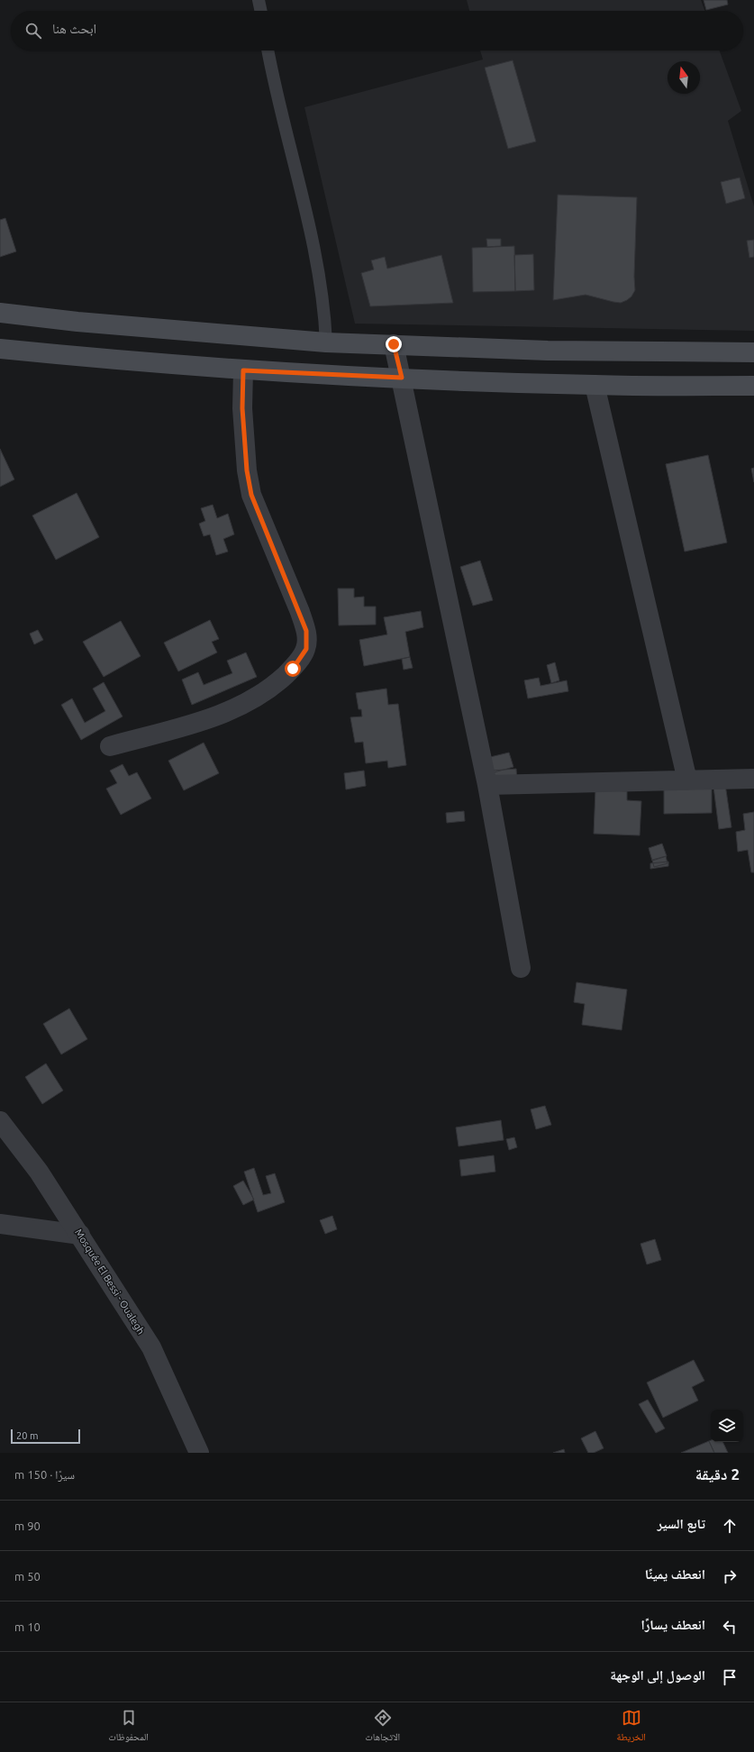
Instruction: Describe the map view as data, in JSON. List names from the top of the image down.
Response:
{
  "streets": {
    "street": ["Mosquée El Bessi - Oualegh"]
  },
  "scale_bar": "20 m",
  "north": "top",
  "page": {
    "search": "ابحث هنا",
    "scale": "20 m",
    "heading": ["2 دقيقة", "سيرًا · 150 m"],
    "list": [
      ["تابع السير", "90 m"],
      ["انعطف يمينًا", "50 m"],
      ["انعطف يسارًا", "10 m"],
      "الوصول إلى الوجهة"
    ],
    "nav": ["الخريطة", "الاتجاهات", "المحفوظات"]
  }
}
